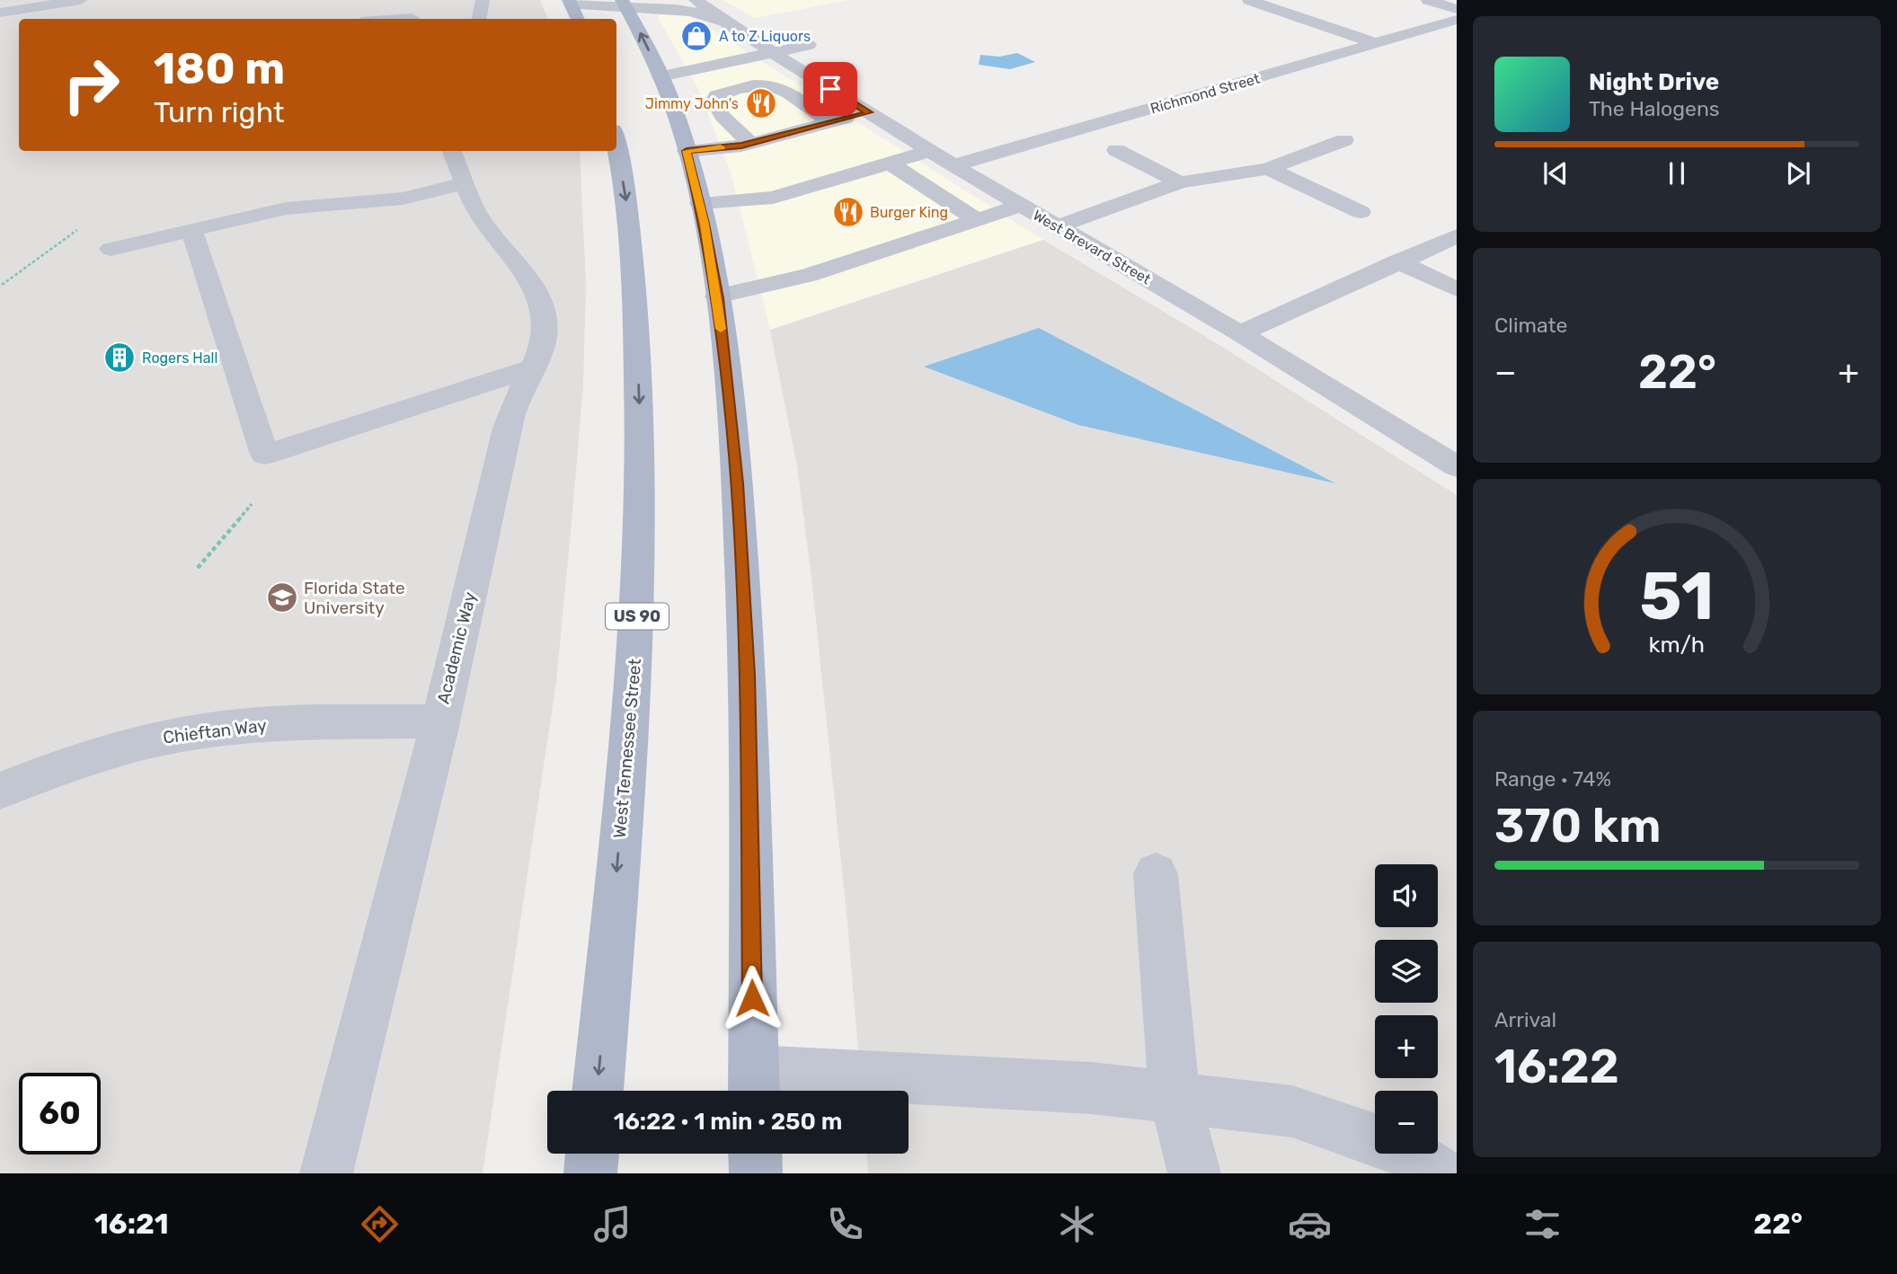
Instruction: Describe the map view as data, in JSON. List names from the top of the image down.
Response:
{
  "streets": {
    "main road": ["US 90", "West Tennessee Street"],
    "street": [
      "Richmond Street",
      "West Brevard Street",
      "Academic Way",
      "Chieftan Way"
    ]
  },
  "crossings": [
    ["Richmond Street", "West Brevard Street"],
    ["Academic Way", "Chieftan Way"]
  ],
  "places": {
    "shop": ["A to Z Liquors"],
    "restaurant": ["Jimmy John's", "Burger King"],
    "building": ["Rogers Hall"],
    "school or university": ["Florida State University"]
  },
  "page": {
    "turn": ["180 m", "Turn right"],
    "song": ["Night Drive", "The Halogens"],
    "tile": [
      "Climate",
      ["Range · 74%", "370 km"],
      ["Arrival", "16:22"]
    ],
    "heat": ["−", "22°", "+"],
    "map_buttons": ["+", "−"],
    "limit": "60",
    "trip": "16:22 · 1 min · 250 m",
    "tabs": ["16:21", "22°"],
    "gauge": ["51", "km/h"]
  }
}
